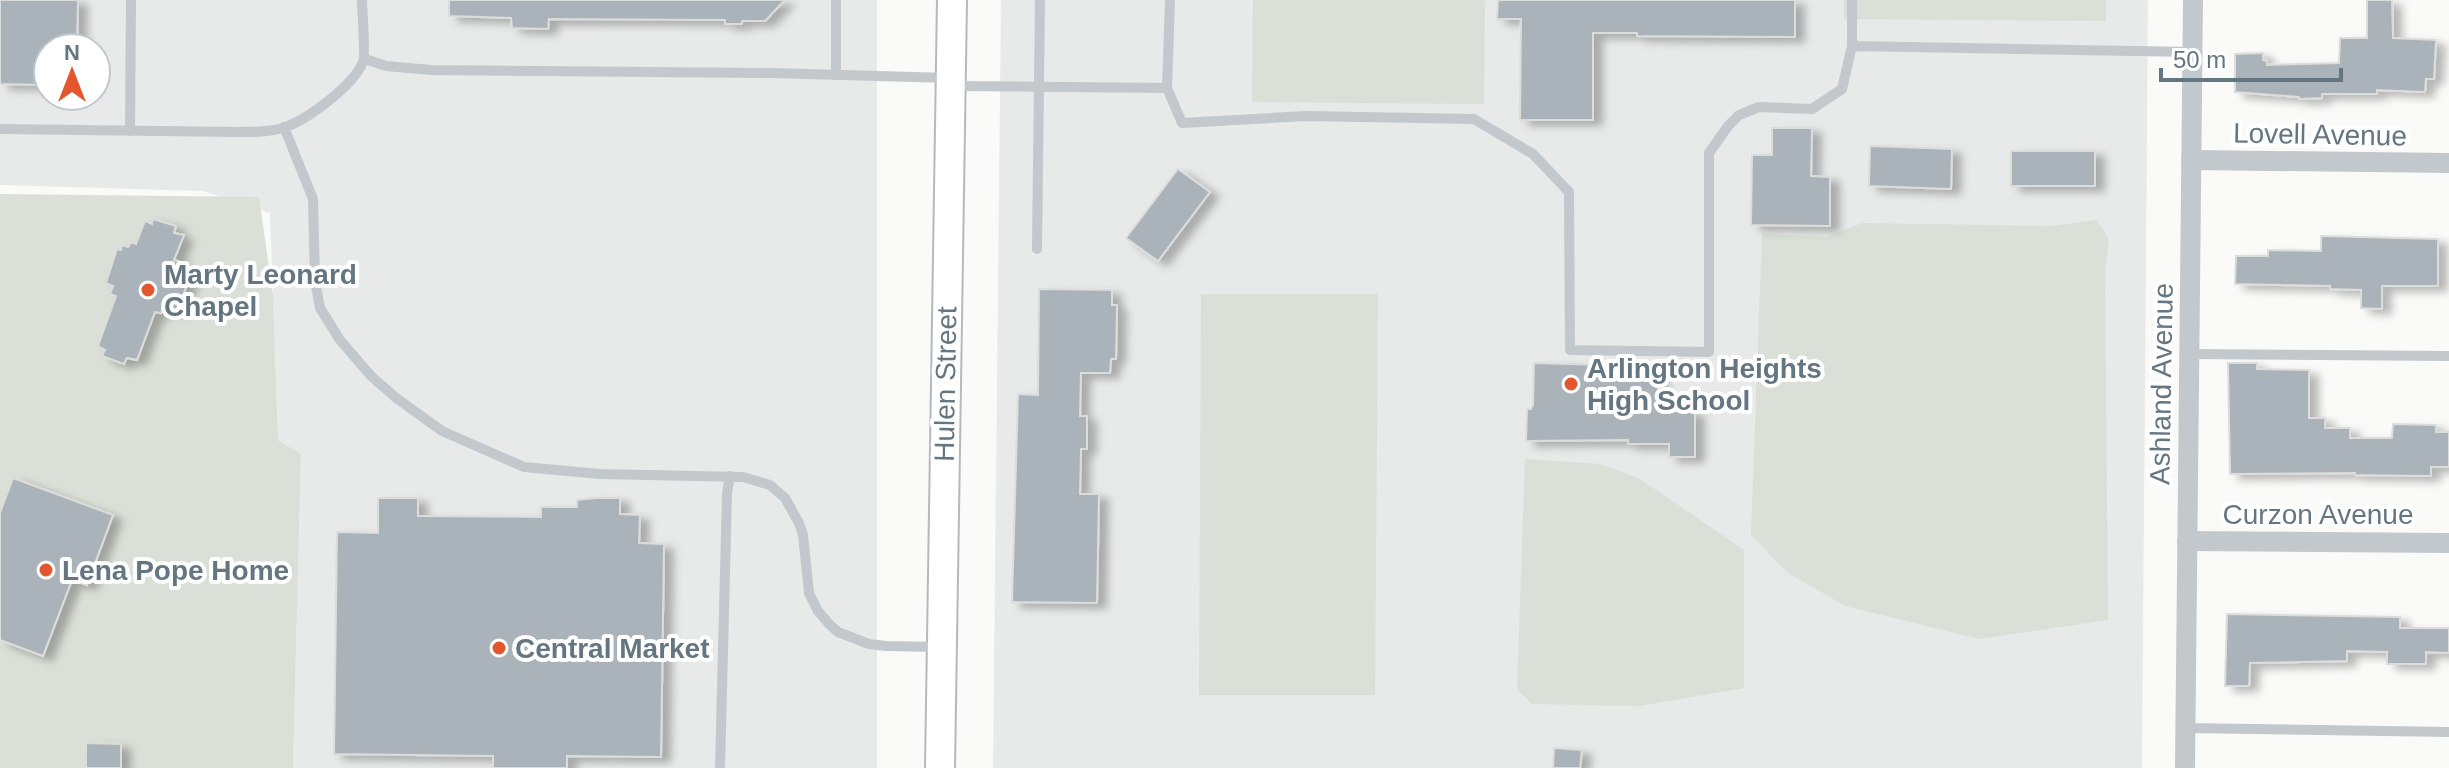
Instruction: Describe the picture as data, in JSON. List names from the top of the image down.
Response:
{
  "streets": {
    "main road": ["Hulen Street"],
    "street": ["Lovell Avenue", "Ashland Avenue", "Curzon Avenue"]
  },
  "crossings": [
    ["Lovell Avenue", "Ashland Avenue"],
    ["Ashland Avenue", "Curzon Avenue"]
  ],
  "places": [
    "Marty Leonard Chapel",
    "Arlington Heights High School",
    "Lena Pope Home",
    "Central Market"
  ],
  "scale_bar": "50 m",
  "north": "top"
}
